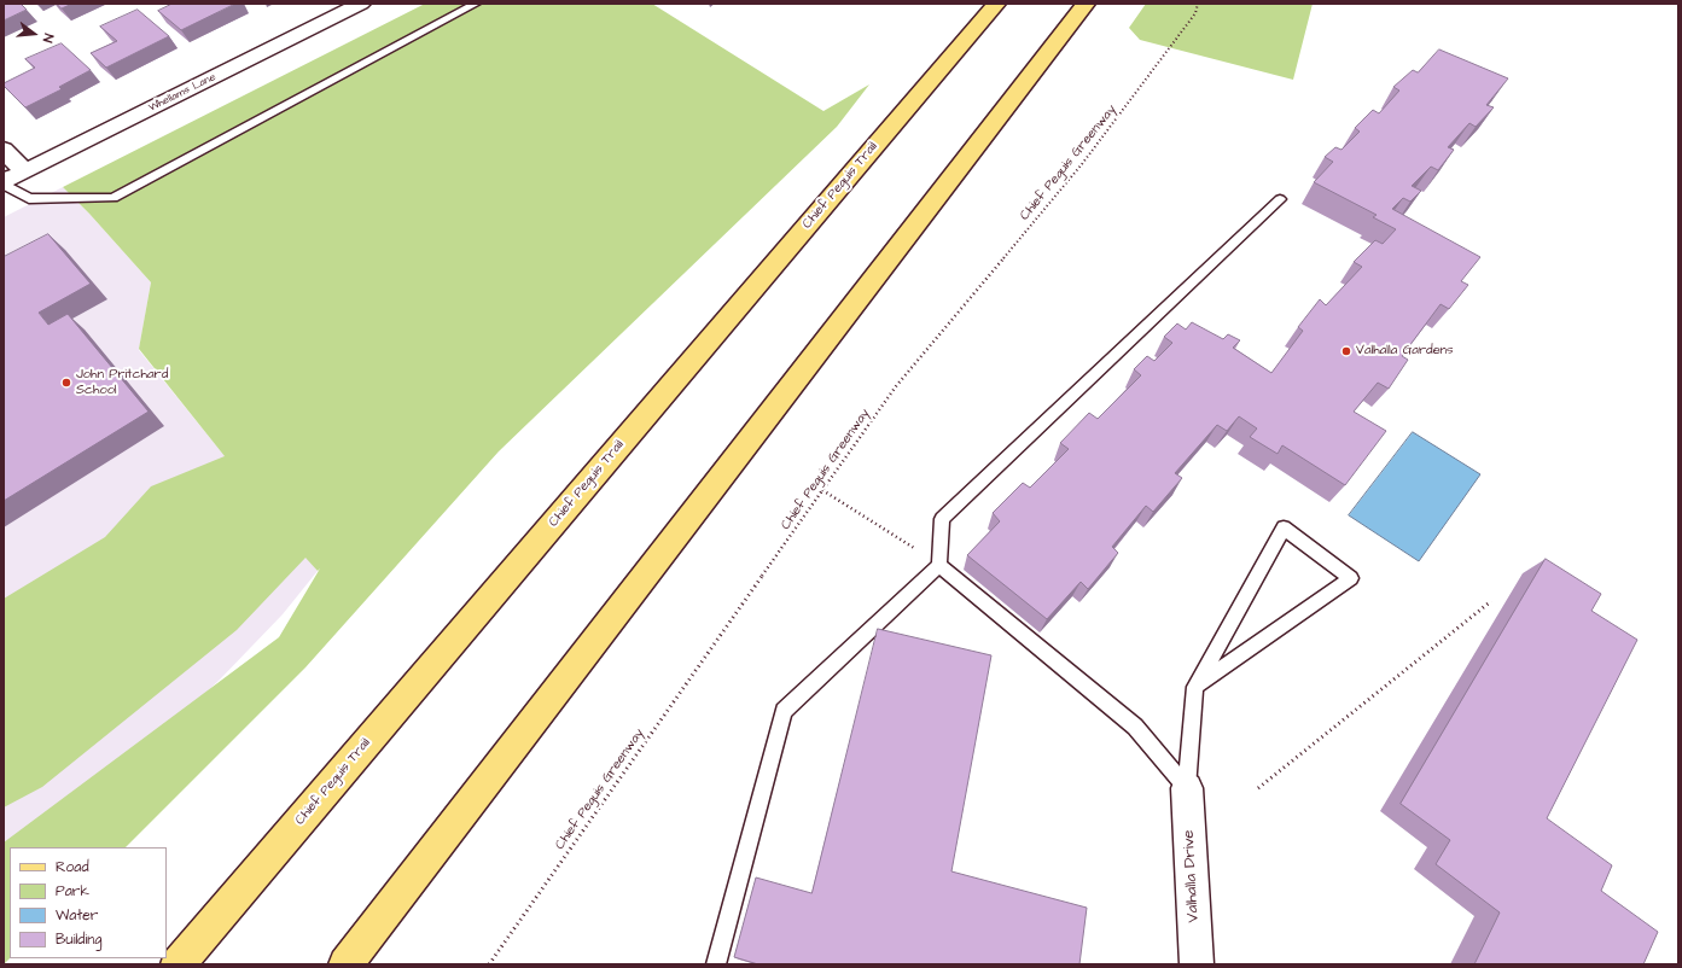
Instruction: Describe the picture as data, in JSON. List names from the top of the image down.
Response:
{
  "streets": {
    "main road": ["Chief Peguis Trail"],
    "street": ["Whellams Lane", "Valhalla Drive"],
    "path": ["Chief Peguis Greenway"]
  },
  "places": ["Valhalla Gardens", "John Pritchard School"],
  "legend": [
    "Road",
    "Park",
    "Water",
    "Building"
  ],
  "north": "right"
}
